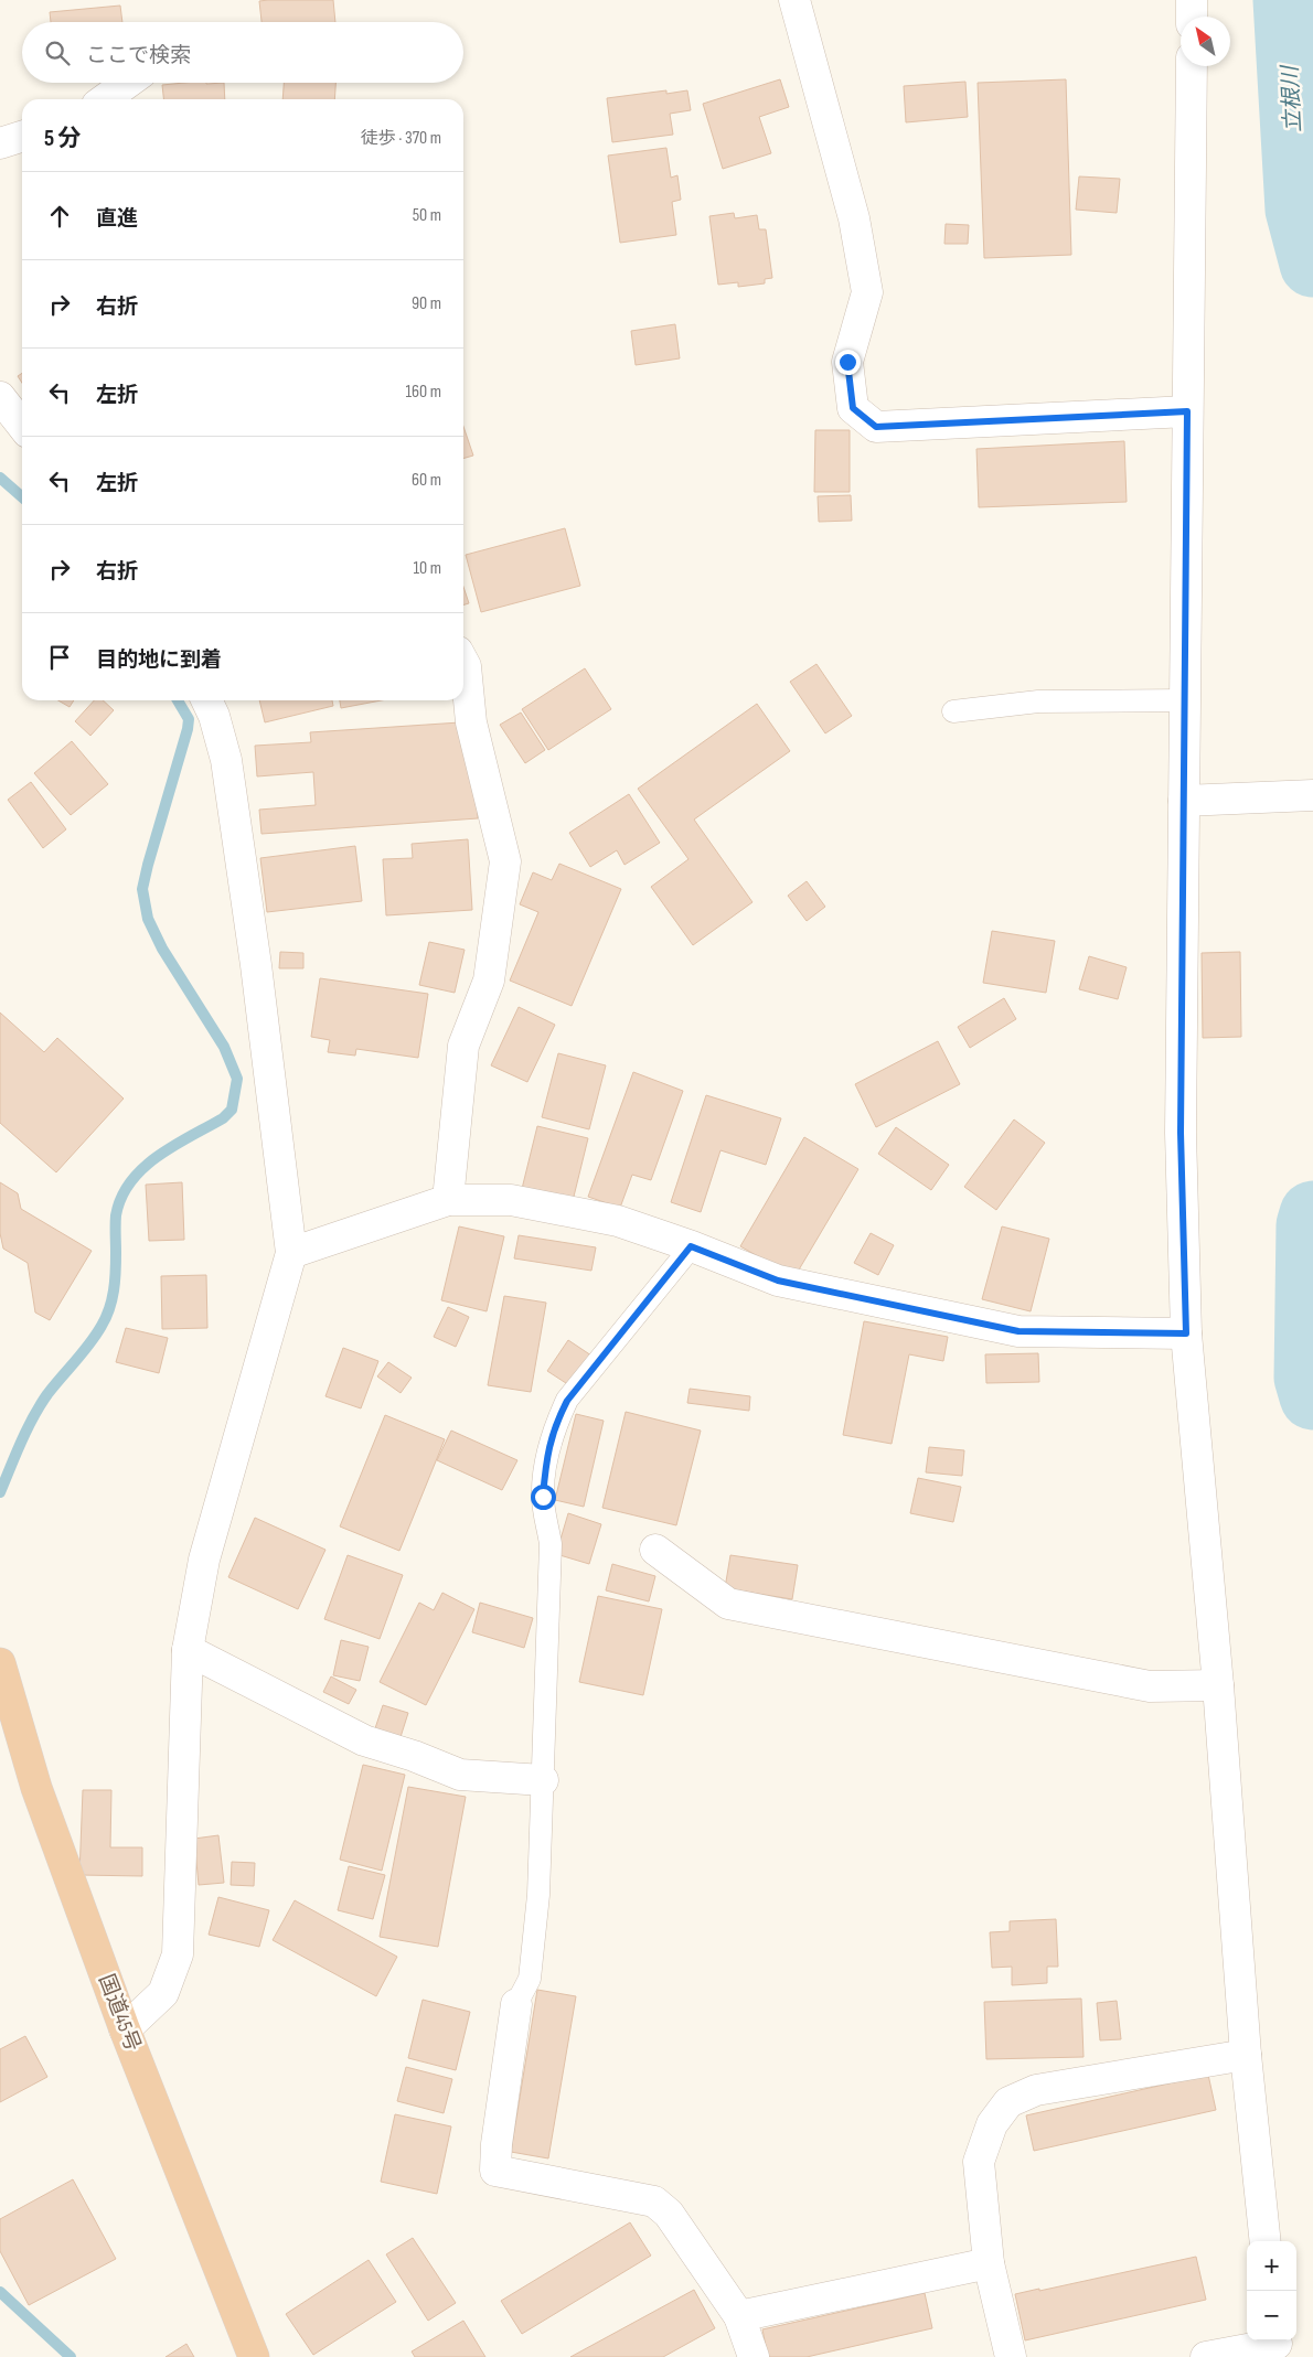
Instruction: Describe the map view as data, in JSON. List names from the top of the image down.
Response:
{
  "streets": {
    "highway": ["国道45号"]
  },
  "water": ["立根川"],
  "north": "top left",
  "page": {
    "search": "ここで検索",
    "heading": ["5 分", "徒歩 · 370 m"],
    "list": [
      ["直進", "50 m"],
      ["右折", "90 m"],
      ["左折", "160 m"],
      ["左折", "60 m"],
      ["右折", "10 m"],
      "目的地に到着"
    ],
    "map_buttons": ["+", "−"]
  }
}
